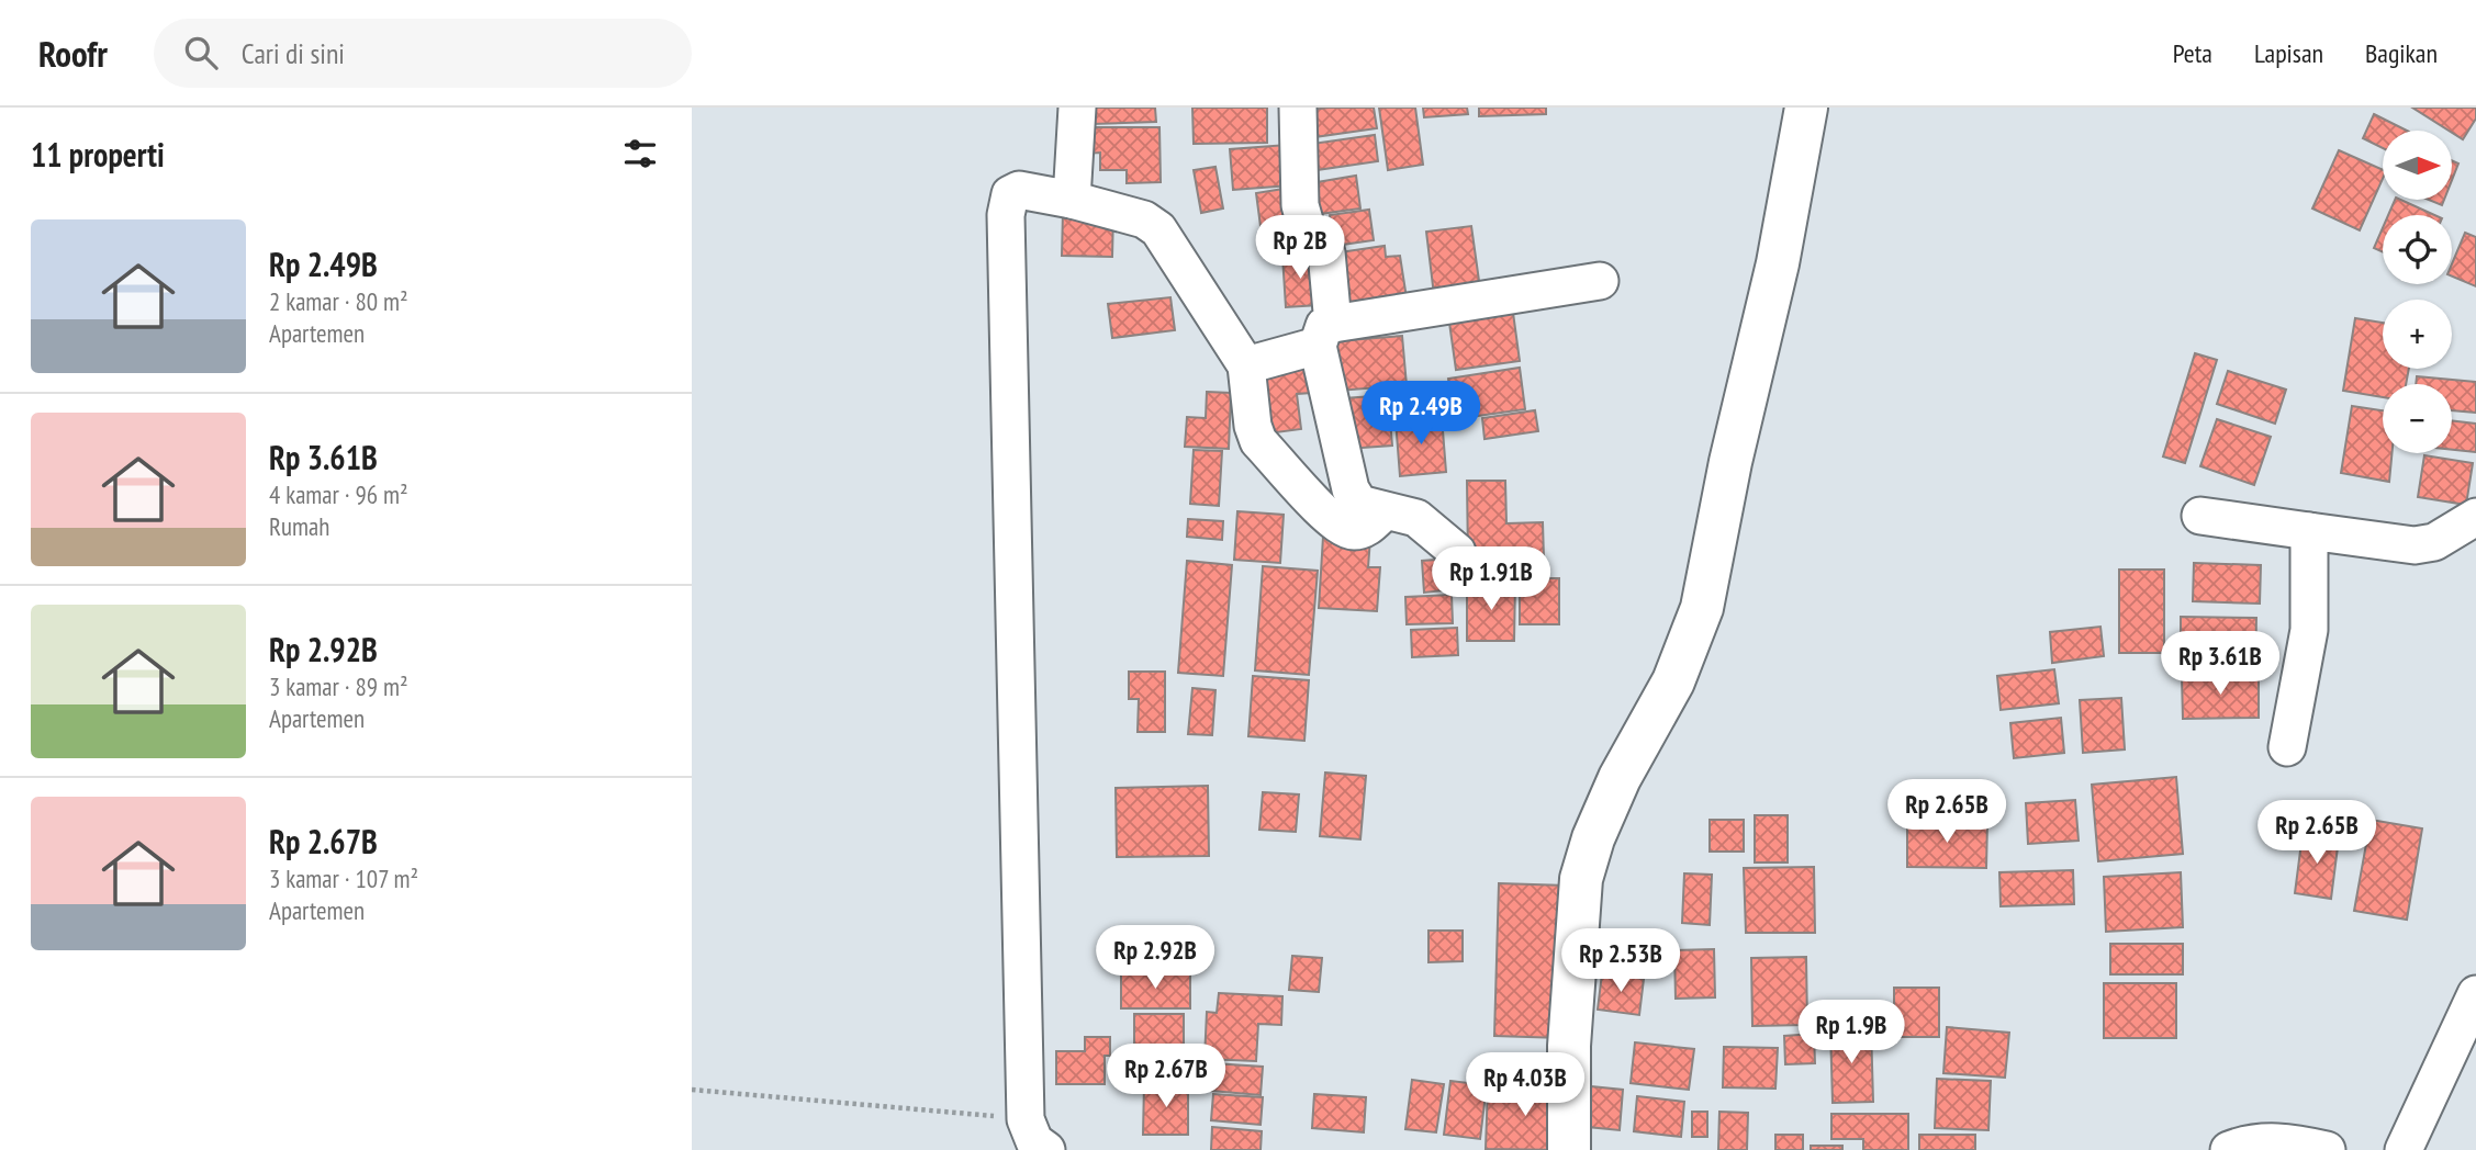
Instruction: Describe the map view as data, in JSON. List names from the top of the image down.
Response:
{
  "north": "right",
  "page": {
    "header": "Roofr",
    "search": "Cari di sini",
    "nav": ["Peta", "Lapisan", "Bagikan"],
    "heading": "11 properti",
    "map_buttons": ["+", "−"],
    "list": [
      {
        "name": "Rp 2.49B",
        "note": "2 kamar · 80 m² · Apartemen"
      },
      {
        "name": "Rp 3.61B",
        "note": "4 kamar · 96 m² · Rumah"
      },
      {
        "name": "Rp 2.92B",
        "note": "3 kamar · 89 m² · Apartemen"
      },
      {
        "name": "Rp 2.67B",
        "note": "3 kamar · 107 m² · Apartemen"
      }
    ],
    "price": [
      "Rp 2B",
      "Rp 2.49B",
      "Rp 1.91B",
      "Rp 3.61B",
      "Rp 2.65B",
      "Rp 2.65B",
      "Rp 2.92B",
      "Rp 2.53B",
      "Rp 1.9B",
      "Rp 2.67B",
      "Rp 4.03B"
    ]
  }
}
